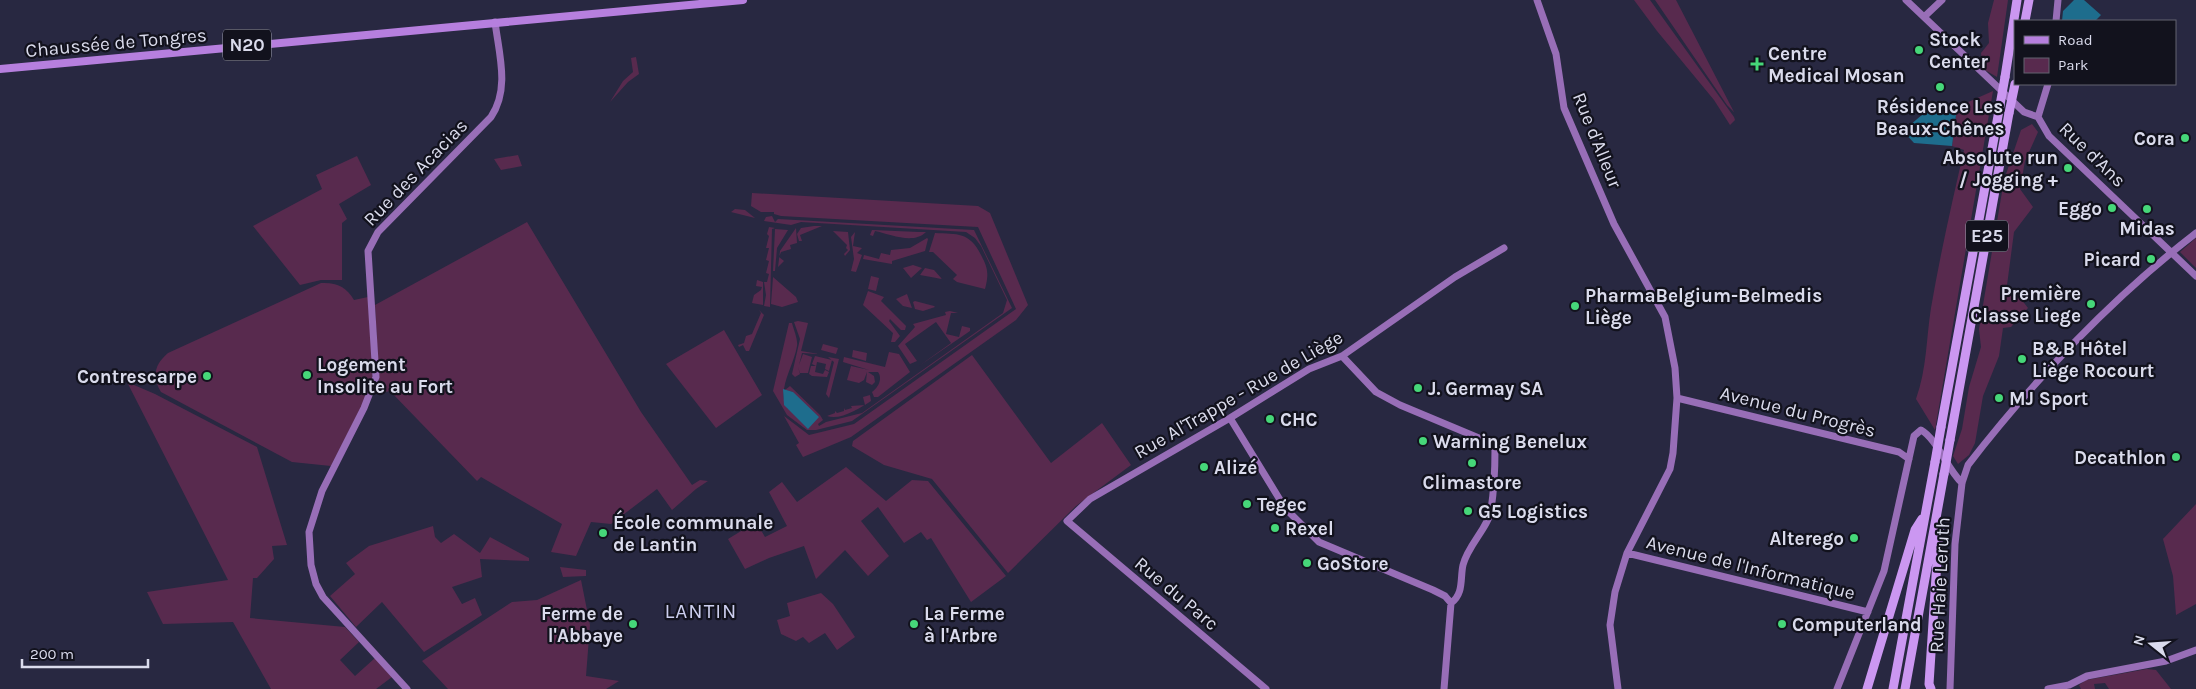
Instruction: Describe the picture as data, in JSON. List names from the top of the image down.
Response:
{
  "streets": {
    "highway": ["E25"],
    "main road": ["Chaussée de Tongres", "N20"],
    "street": [
      "Rue d'Alleur",
      "Rue d'Ans",
      "Rue des Acacias",
      "Rue Al'Trappe - Rue de Liège",
      "Avenue du Progrès",
      "Avenue de l'Informatique",
      "Rue Haie Leruth",
      "Rue du Parc"
    ]
  },
  "crossings": [
    ["Chaussée de Tongres", "Rue des Acacias"],
    ["Rue d'Alleur", "Avenue du Progrès"],
    ["Rue d'Alleur", "Avenue de l'Informatique"],
    ["Rue d'Ans", "Rue Haie Leruth"],
    ["Rue Al'Trappe - Rue de Liège", "Rue du Parc"]
  ],
  "districts": ["LANTIN"],
  "places": {
    "other": [
      "Stock Center",
      "Résidence Les Beaux-Chênes",
      "Cora",
      "Absolute run / Jogging +",
      "Eggo",
      "Midas",
      "Picard",
      "Première Classe Liege",
      "PharmaBelgium-Belmedis Liège",
      "B&B Hôtel Liège Rocourt",
      "Logement Insolite au Fort",
      "Contrescarpe",
      "J. Germay SA",
      "MJ Sport",
      "CHC",
      "Warning Benelux",
      "Decathlon",
      "Climastore",
      "Alizé",
      "Tegec",
      "G5 Logistics",
      "Rexel",
      "École communale de Lantin",
      "Alterego",
      "GoStore",
      "Ferme de l'Abbaye",
      "La Ferme à l'Arbre",
      "Computerland"
    ],
    "health": ["Centre Medical Mosan"]
  },
  "legend": ["Road", "Park"],
  "scale_bar": "200 m",
  "north": "left"
}
